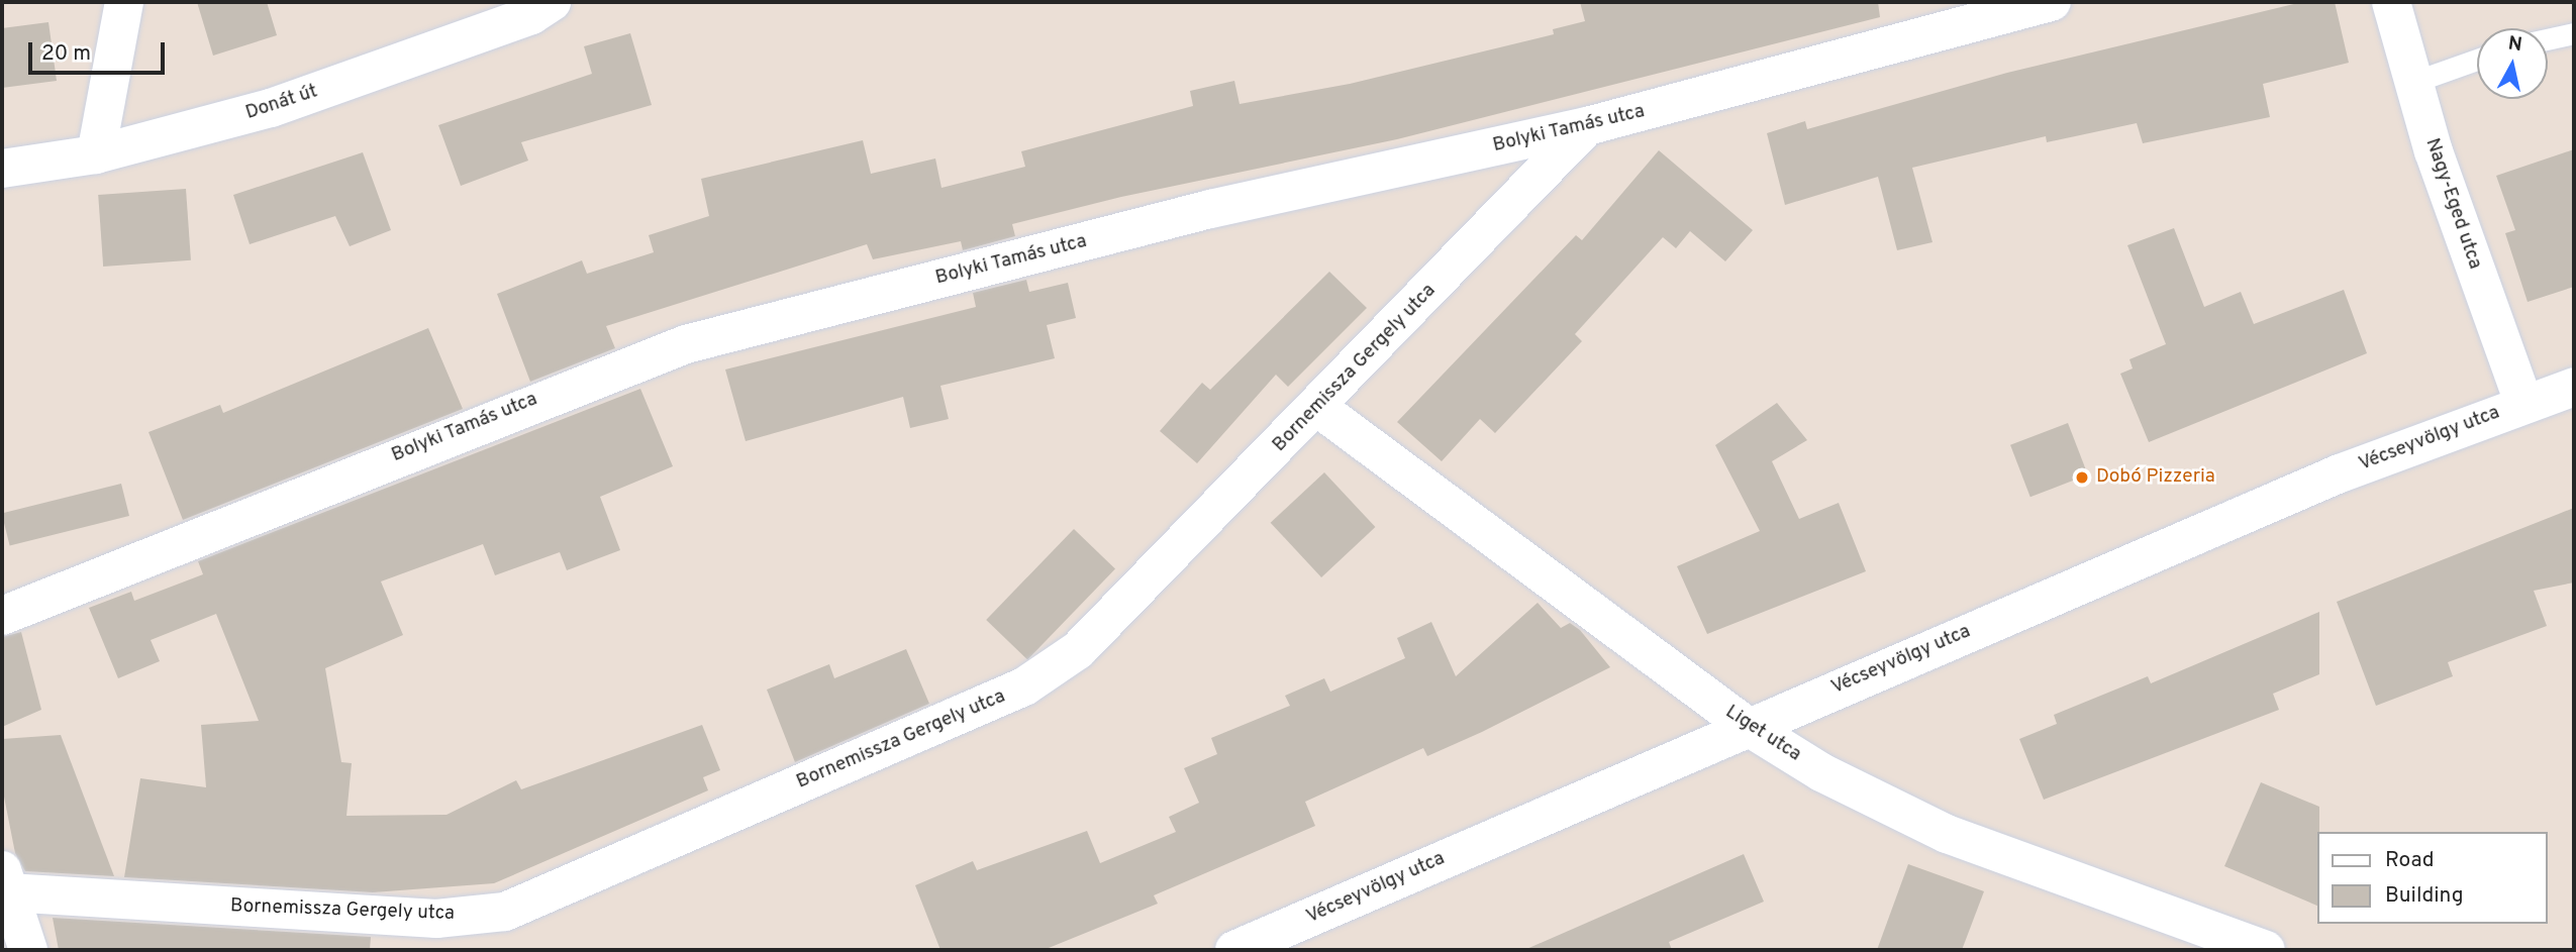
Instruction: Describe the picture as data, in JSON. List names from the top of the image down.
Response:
{
  "streets": {
    "street": [
      "Donát út",
      "Bolyki Tamás utca",
      "Nagy-Eged utca",
      "Bornemissza Gergely utca",
      "Vécseyvölgy utca",
      "Liget utca"
    ]
  },
  "crossings": [
    ["Bolyki Tamás utca", "Bornemissza Gergely utca"],
    ["Nagy-Eged utca", "Vécseyvölgy utca"],
    ["Bornemissza Gergely utca", "Liget utca"],
    ["Vécseyvölgy utca", "Liget utca"]
  ],
  "places": ["Dobó Pizzeria"],
  "legend": ["Road", "Building"],
  "scale_bar": "20 m",
  "north": "top"
}
